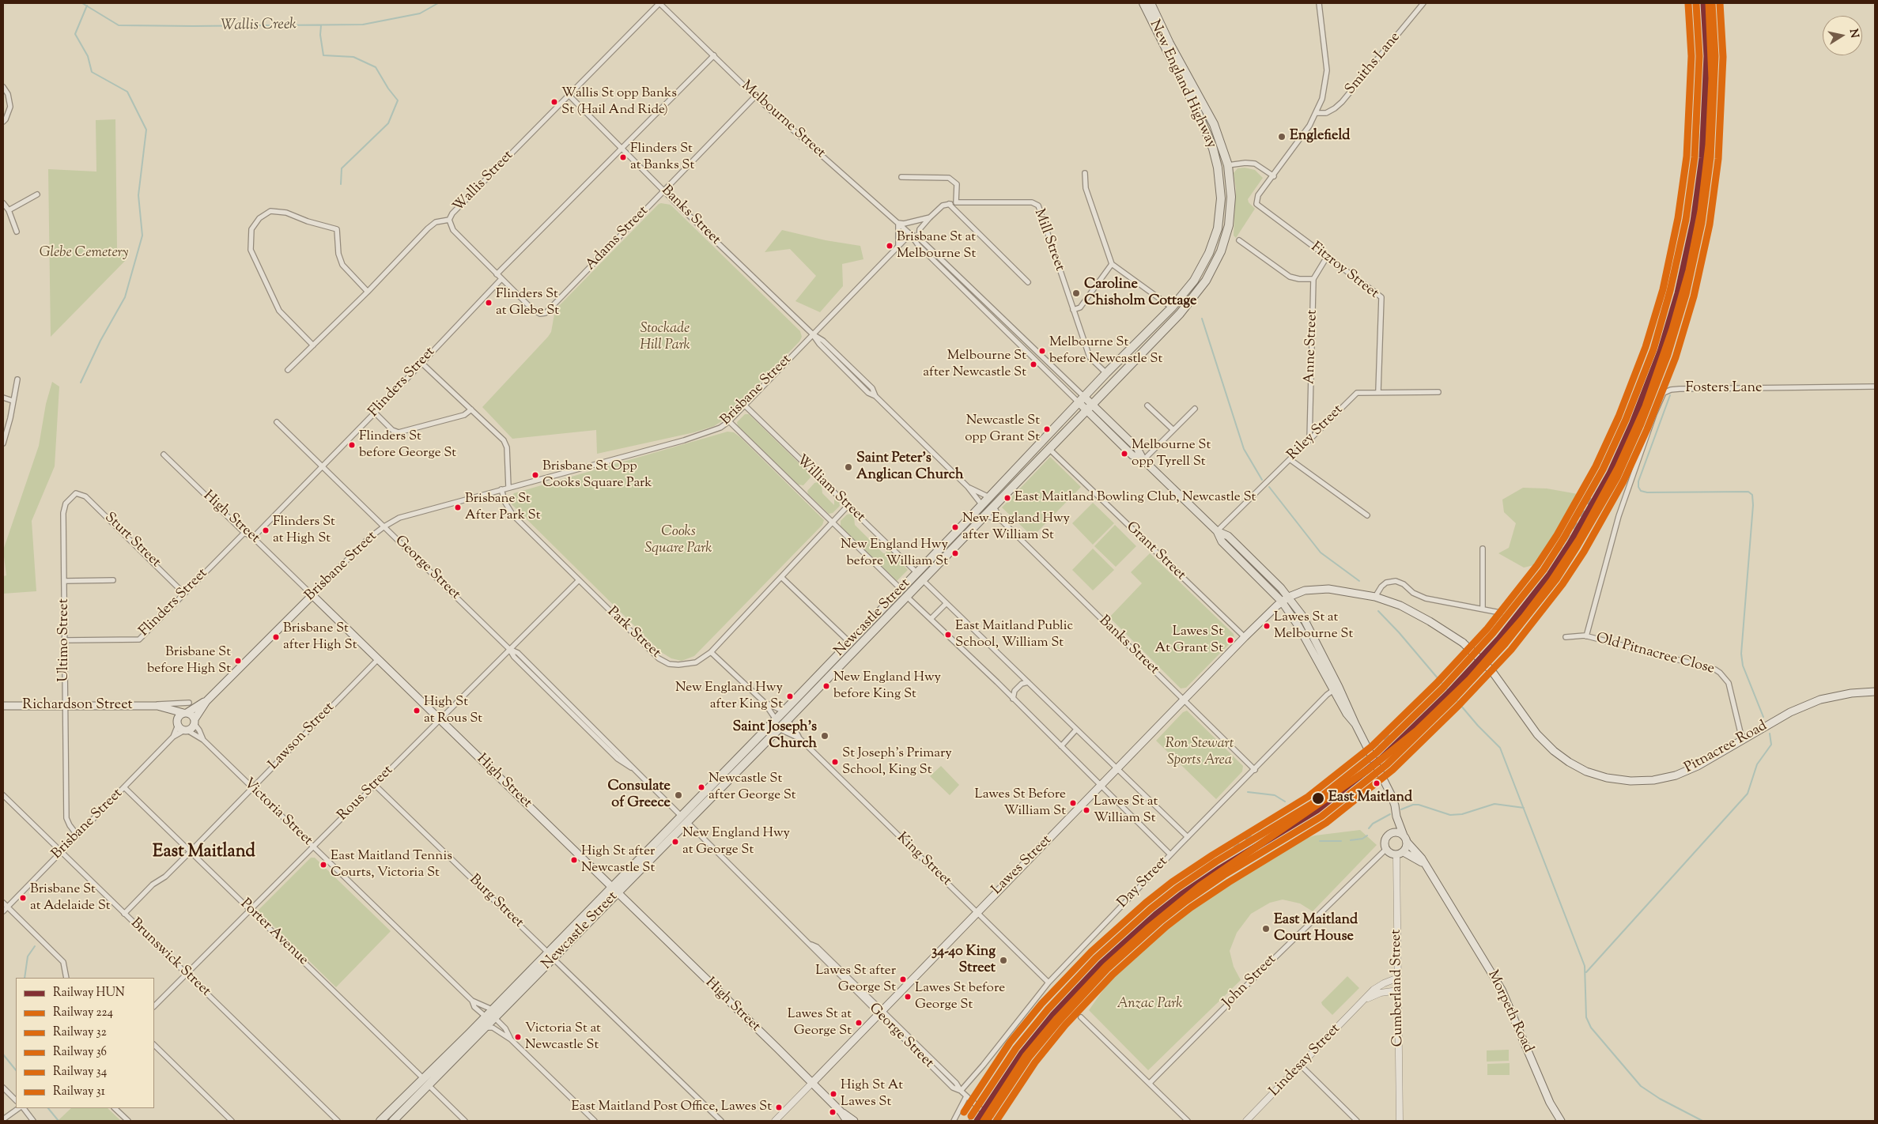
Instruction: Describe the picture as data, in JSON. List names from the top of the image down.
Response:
{
  "streets": {
    "highway": ["New England Highway", "Newcastle Street"],
    "main road": [
      "Melbourne Street",
      "Brisbane Street",
      "High Street",
      "Richardson Street",
      "Pitnacree Road",
      "Lawes Street",
      "Morpeth Road"
    ],
    "street": [
      "Smiths Lane",
      "Wallis Street",
      "Banks Street",
      "Adams Street",
      "Mill Street",
      "Fitzroy Street",
      "Anne Street",
      "Flinders Street",
      "Fosters Lane",
      "Riley Street",
      "William Street",
      "Sturt Street",
      "Grant Street",
      "George Street",
      "Park Street",
      "Ultimo Street",
      "Old Pitnacree Close",
      "Lawson Street",
      "Rous Street",
      "Victoria Street",
      "King Street",
      "Day Street",
      "Burg Street",
      "Porter Avenue",
      "Brunswick Street",
      "John Street",
      "Cumberland Street",
      "Lindesay Street"
    ]
  },
  "crossings": [
    ["New England Highway", "Newcastle Street"],
    ["Melbourne Street", "Wallis Street"],
    ["Melbourne Street", "Adams Street"],
    ["Melbourne Street", "Brisbane Street"],
    ["Melbourne Street", "Riley Street"],
    ["Melbourne Street", "Newcastle Street"],
    ["Melbourne Street", "Pitnacree Road"],
    ["Melbourne Street", "Lawes Street"],
    ["Melbourne Street", "Day Street"],
    ["Melbourne Street", "John Street"],
    ["Melbourne Street", "Cumberland Street"],
    ["Melbourne Street", "Morpeth Road"],
    ["Wallis Street", "Banks Street"],
    ["Banks Street", "Adams Street"],
    ["Banks Street", "Brisbane Street"],
    ["Banks Street", "Newcastle Street"],
    ["Banks Street", "Lawes Street"],
    ["Banks Street", "Day Street"],
    ["Adams Street", "Flinders Street"],
    ["Mill Street", "Newcastle Street"],
    ["Fitzroy Street", "Anne Street"],
    ["Fitzroy Street", "Riley Street"],
    ["Anne Street", "Riley Street"],
    ["Flinders Street", "High Street"],
    ["Flinders Street", "Sturt Street"],
    ["Flinders Street", "George Street"],
    ["Flinders Street", "Ultimo Street"],
    ["Fosters Lane", "Old Pitnacree Close"],
    ["Brisbane Street", "William Street"],
    ["Brisbane Street", "High Street"],
    ["Brisbane Street", "George Street"],
    ["Brisbane Street", "Park Street"],
    ["Brisbane Street", "Ultimo Street"],
    ["Brisbane Street", "Richardson Street"],
    ["Brisbane Street", "Victoria Street"],
    ["Brisbane Street", "Porter Avenue"],
    ["Brisbane Street", "Brunswick Street"],
    ["William Street", "Newcastle Street"],
    ["William Street", "Park Street"],
    ["High Street", "Newcastle Street"],
    ["High Street", "Lawson Street"],
    ["High Street", "Rous Street"],
    ["High Street", "Lawes Street"],
    ["Sturt Street", "Ultimo Street"],
    ["Grant Street", "Newcastle Street"],
    ["Grant Street", "Lawes Street"],
    ["George Street", "Newcastle Street"],
    ["George Street", "Rous Street"],
    ["George Street", "Lawes Street"],
    ["George Street", "Day Street"],
    ["Newcastle Street", "Victoria Street"],
    ["Newcastle Street", "King Street"],
    ["Newcastle Street", "Burg Street"],
    ["Newcastle Street", "Porter Avenue"],
    ["Park Street", "Rous Street"],
    ["Ultimo Street", "Richardson Street"],
    ["Old Pitnacree Close", "Pitnacree Road"],
    ["Richardson Street", "Victoria Street"],
    ["Lawson Street", "Victoria Street"],
    ["Lawson Street", "Porter Avenue"],
    ["Lawson Street", "Brunswick Street"],
    ["Pitnacree Road", "Lawes Street"],
    ["Rous Street", "Victoria Street"],
    ["Rous Street", "Burg Street"],
    ["Rous Street", "Porter Avenue"],
    ["Rous Street", "Brunswick Street"],
    ["King Street", "Lawes Street"],
    ["King Street", "Day Street"],
    ["John Street", "Cumberland Street"],
    ["John Street", "Morpeth Road"],
    ["Cumberland Street", "Morpeth Road"],
    ["Cumberland Street", "Lindesay Street"]
  ],
  "districts": ["East Maitland"],
  "water": ["Wallis Creek"],
  "parks": [
    "Glebe Cemetery",
    "Stockade Hill Park",
    "Cooks Square Park",
    "Ron Stewart Sports Area",
    "Anzac Park"
  ],
  "places": [
    "Wallis St opp Banks St (Hail And Ride)",
    "Englefield",
    "Flinders St at Banks St",
    "Brisbane St at Melbourne St",
    "Caroline Chisholm Cottage",
    "Flinders St at Glebe St",
    "Melbourne St before Newcastle St",
    "Melbourne St after Newcastle St",
    "Newcastle St opp Grant St",
    "Flinders St before George St",
    "Melbourne St opp Tyrell St",
    "Saint Peter's Anglican Church",
    "Brisbane St Opp Cooks Square Park",
    "East Maitland Bowling Club, Newcastle St",
    "Brisbane St After Park St",
    "New England Hwy after William St",
    "Flinders St at High St",
    "New England Hwy before William St",
    "Lawes St at Melbourne St",
    "East Maitland Public School, William St",
    "Brisbane St after High St",
    "Lawes St At Grant St",
    "Brisbane St before High St",
    "New England Hwy before King St",
    "New England Hwy after King St",
    "High St at Rous St",
    "Saint Joseph's Church",
    "St Joseph's Primary School, King St",
    "Newcastle St after George St",
    "Consulate of Greece",
    "East Maitland",
    "Lawes St Before William St",
    "Lawes St at William St",
    "New England Hwy at George St",
    "High St after Newcastle St",
    "East Maitland Tennis Courts, Victoria St",
    "Brisbane St at Adelaide St",
    "East Maitland Court House",
    "34-40 King Street",
    "Lawes St after George St",
    "Lawes St before George St",
    "Lawes St at George St",
    "Victoria St at Newcastle St",
    "High St At Lawes St",
    "East Maitland Post Office, Lawes St"
  ],
  "lines": [
    "rail line HUN",
    "rail line 224",
    "rail line 36",
    "rail line 31",
    "rail line 32",
    "rail line 34"
  ],
  "legend": [
    "Railway HUN",
    "Railway 224",
    "Railway 32",
    "Railway 36",
    "Railway 34",
    "Railway 31"
  ],
  "north": "right"
}
